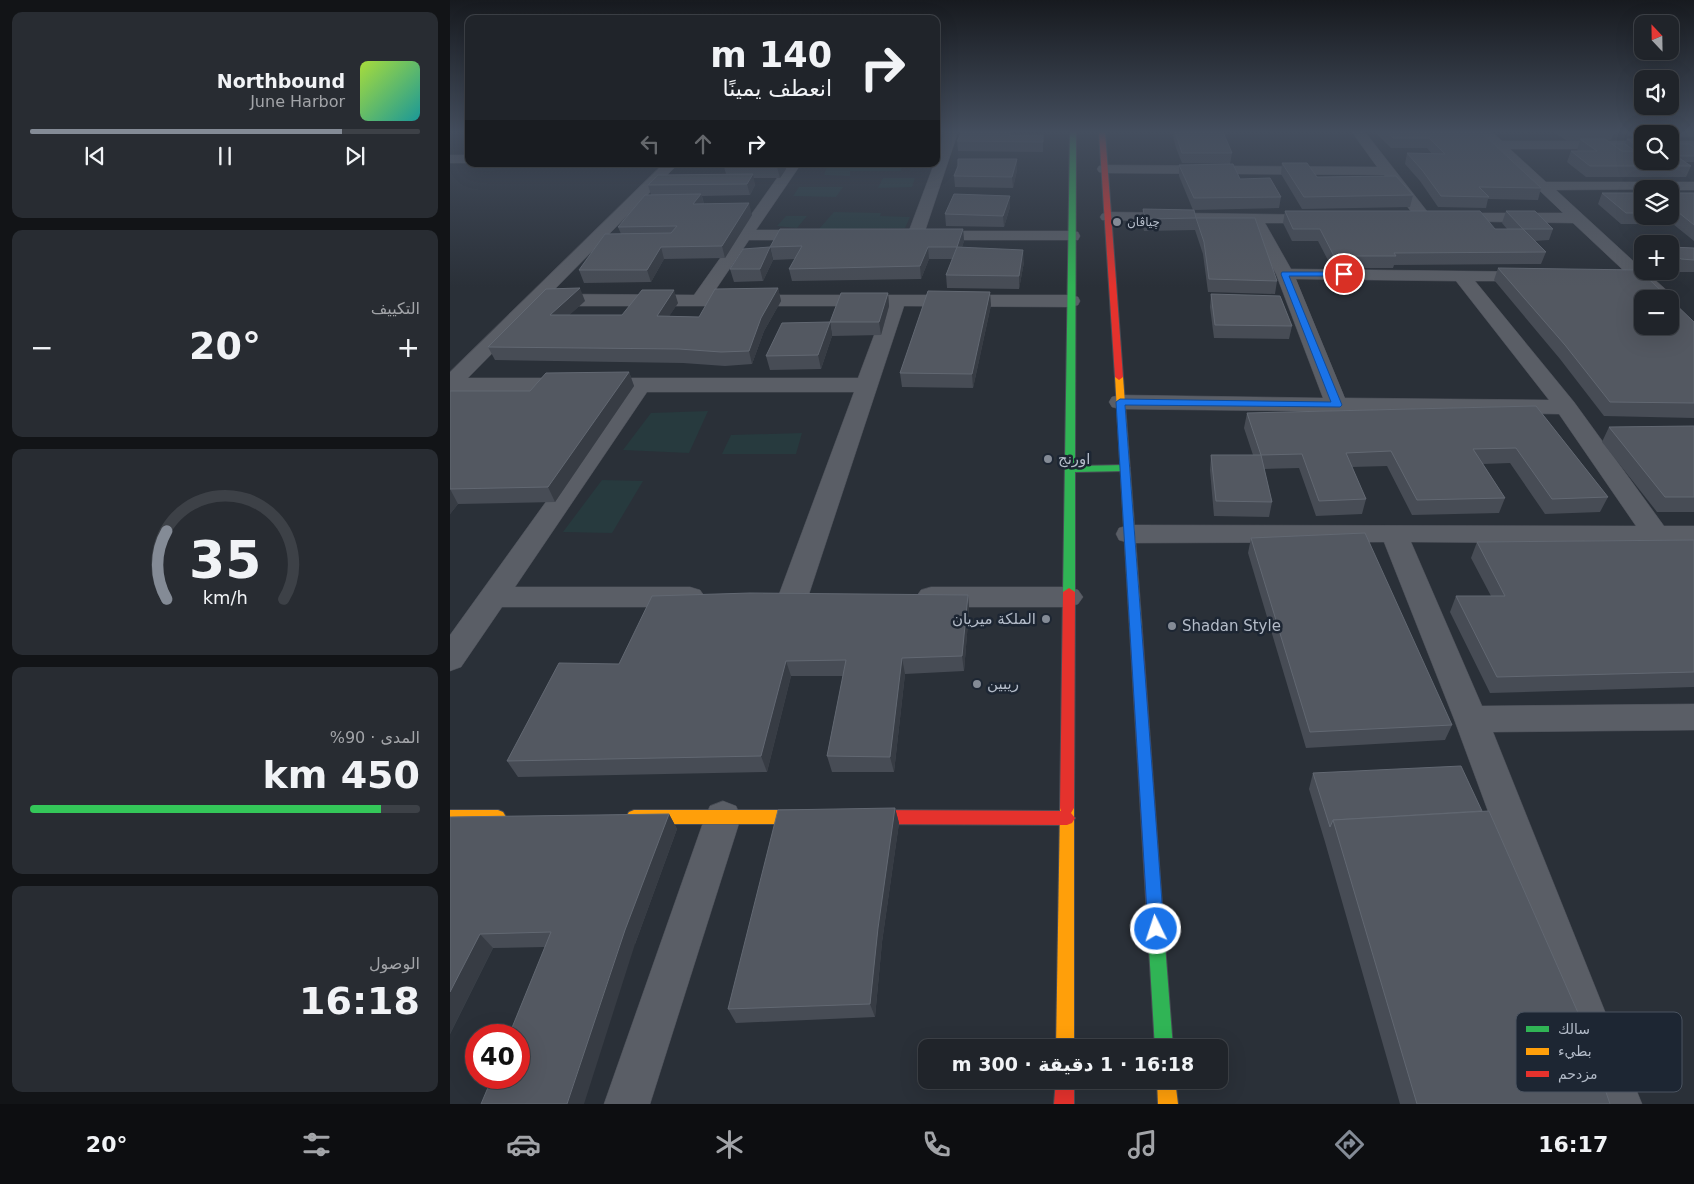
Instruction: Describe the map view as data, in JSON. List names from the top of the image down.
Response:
{
  "places": [
    "چياڤان",
    "اورنج",
    "الملكة ميريان",
    "Shadan Style",
    "ريبين"
  ],
  "legend": ["سالك", "بطيء", "مزدحم"],
  "north": "top",
  "page": {
    "map_buttons": ["+", "−"],
    "turn": ["140 m", "انعطف يمينًا"],
    "song": ["Northbound", "June Harbor"],
    "tile": [
      "التكييف",
      ["المدى · 90%", "450 km"],
      ["الوصول", "16:18"]
    ],
    "heat": ["−", "20°", "+"],
    "limit": "40",
    "trip": "16:18 · 1 دقيقة · 300 m",
    "tabs": ["16:17", "20°"],
    "gauge": ["35", "km/h"]
  }
}
